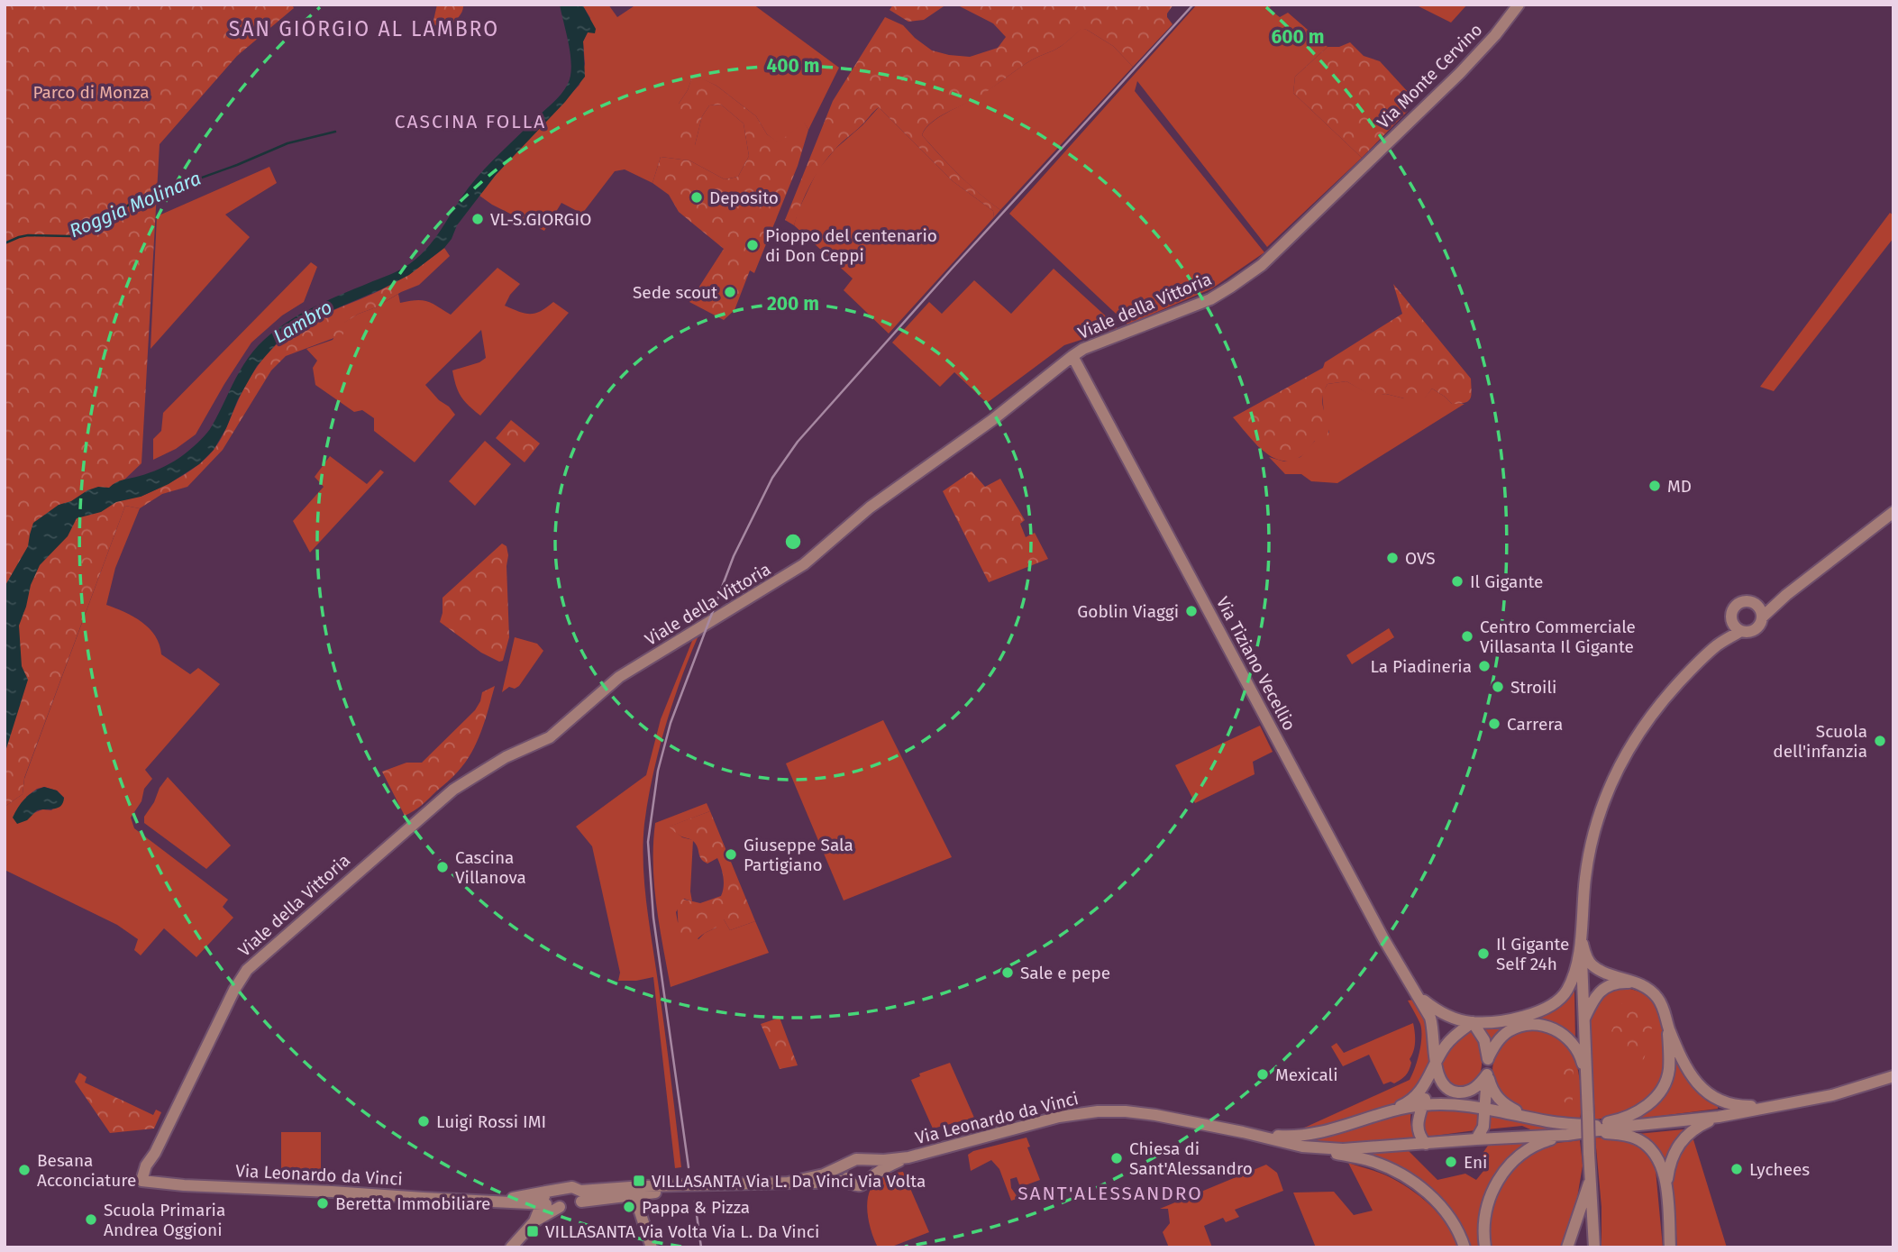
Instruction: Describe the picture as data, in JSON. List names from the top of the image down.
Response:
{
  "streets": {
    "main road": [
      "Via Monte Cervino",
      "Viale della Vittoria",
      "Via Tiziano Vecellio",
      "Via Leonardo da Vinci"
    ]
  },
  "crossings": [
    ["Via Monte Cervino", "Viale della Vittoria"],
    ["Viale della Vittoria", "Via Tiziano Vecellio"],
    ["Viale della Vittoria", "Via Leonardo da Vinci"]
  ],
  "districts": ["SAN GIORGIO AL LAMBRO", "CASCINA FOLLA", "SANT'ALESSANDRO"],
  "water": ["Roggia Molinara", "Lambro"],
  "parks": ["Parco di Monza"],
  "places": {
    "other": [
      "Deposito",
      "VL-S.GIORGIO",
      "Pioppo del centenario di Don Ceppi",
      "Sede scout",
      "MD",
      "OVS",
      "Il Gigante",
      "Goblin Viaggi",
      "Centro Commerciale Villasanta Il Gigante",
      "La Piadineria",
      "Stroili",
      "Carrera",
      "Scuola dell'infanzia",
      "Giuseppe Sala Partigiano",
      "Cascina Villanova",
      "Il Gigante Self 24h",
      "Sale e pepe",
      "Mexicali",
      "Luigi Rossi IMI",
      "Chiesa di Sant'Alessandro",
      "Eni",
      "Lychees",
      "Besana Acconciature",
      "Beretta Immobiliare",
      "Pappa & Pizza",
      "Scuola Primaria Andrea Oggioni"
    ],
    "transit": ["VILLASANTA Via L. Da Vinci Via Volta", "VILLASANTA Via Volta Via L. Da Vinci"]
  },
  "rings": ["600 m", "400 m", "200 m"]
}
